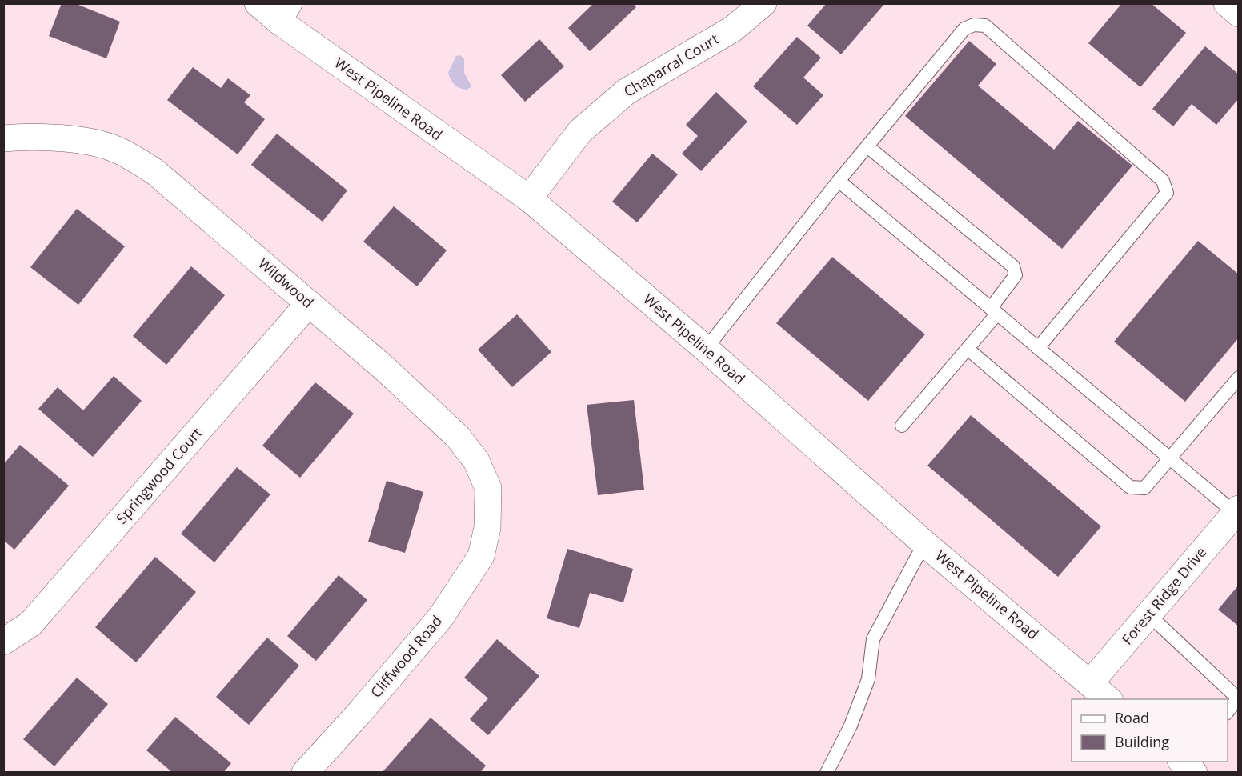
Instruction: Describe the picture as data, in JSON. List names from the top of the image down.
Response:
{
  "streets": {
    "street": [
      "Chaparral Court",
      "West Pipeline Road",
      "Wildwood",
      "Springwood Court",
      "Forest Ridge Drive",
      "Cliffwood Road"
    ]
  },
  "crossings": [
    ["Chaparral Court", "West Pipeline Road"],
    ["West Pipeline Road", "Forest Ridge Drive"],
    ["Wildwood", "Springwood Court"],
    ["Wildwood", "Cliffwood Road"]
  ],
  "legend": ["Road", "Building"]
}
